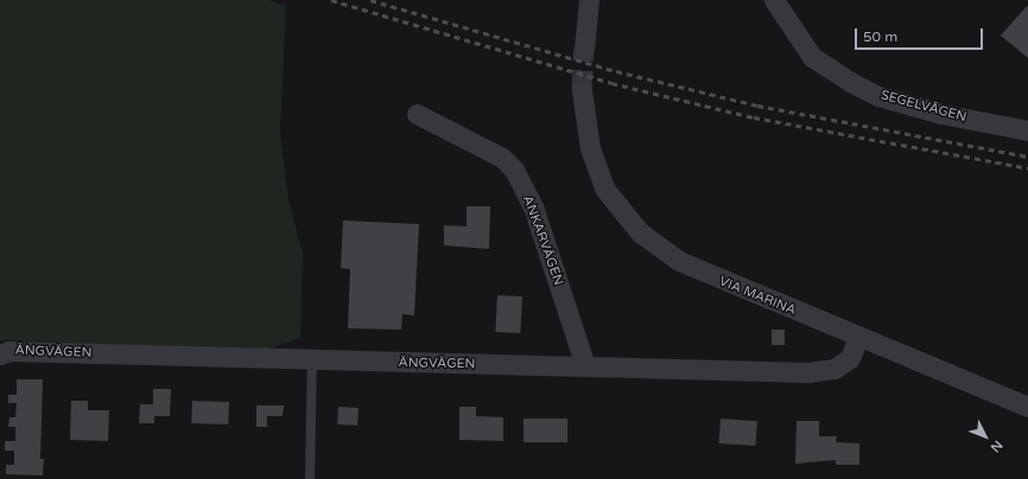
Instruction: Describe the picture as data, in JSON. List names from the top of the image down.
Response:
{
  "streets": {
    "street": [
      "SEGELVÄGEN",
      "ANKARVÄGEN",
      "VIA MARINA",
      "ÄNGVÄGEN"
    ]
  },
  "crossings": [
    ["ANKARVÄGEN", "ÄNGVÄGEN"],
    ["VIA MARINA", "ÄNGVÄGEN"]
  ],
  "scale_bar": "50 m",
  "north": "bottom right"
}
